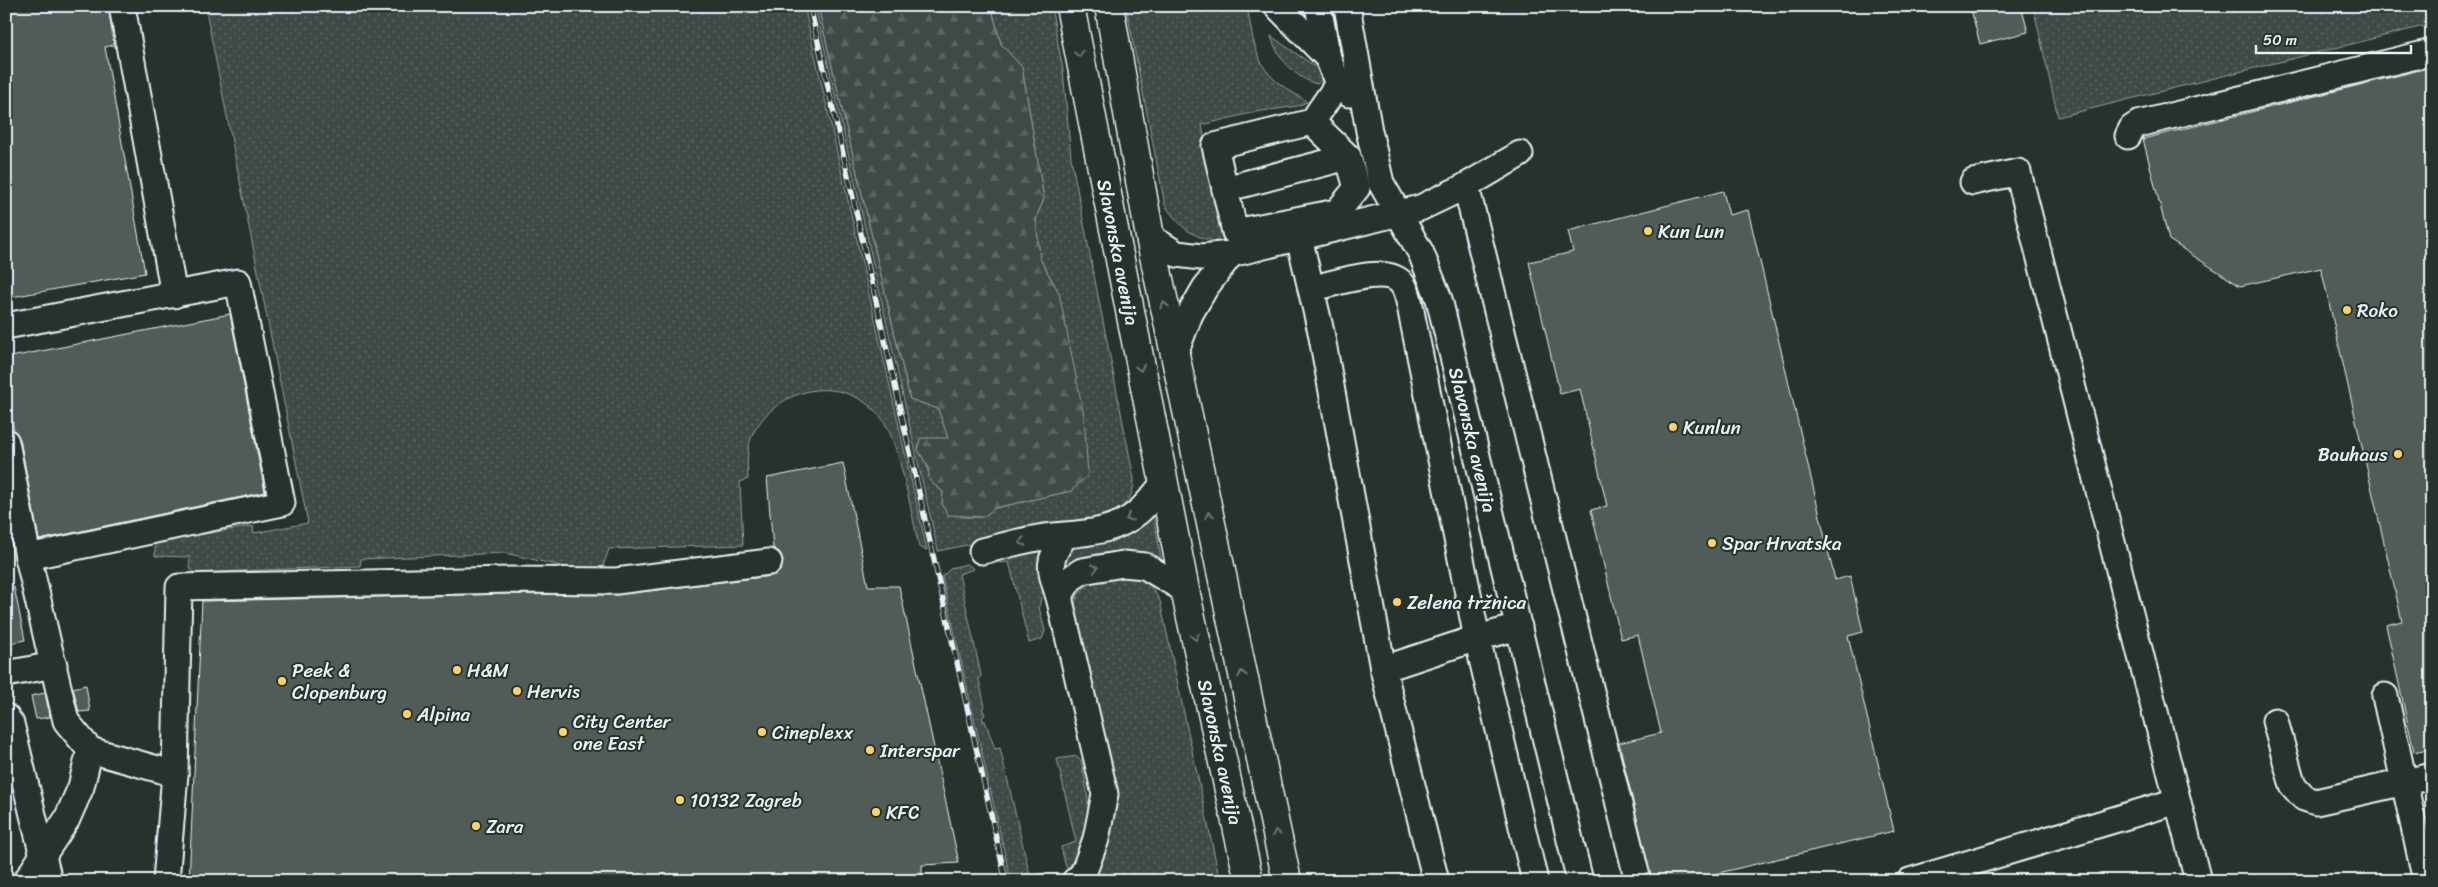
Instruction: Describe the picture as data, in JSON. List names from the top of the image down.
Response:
{
  "streets": {
    "main road": ["Slavonska avenija"]
  },
  "places": [
    "Kun Lun",
    "Roko",
    "Kunlun",
    "Bauhaus",
    "Spar Hrvatska",
    "Zelena tržnica",
    "H&M",
    "Peek & Clopenburg",
    "Hervis",
    "Alpina",
    "City Center one East",
    "Cineplexx",
    "Interspar",
    "10132 Zagreb",
    "KFC",
    "Zara"
  ],
  "scale_bar": "50 m"
}
